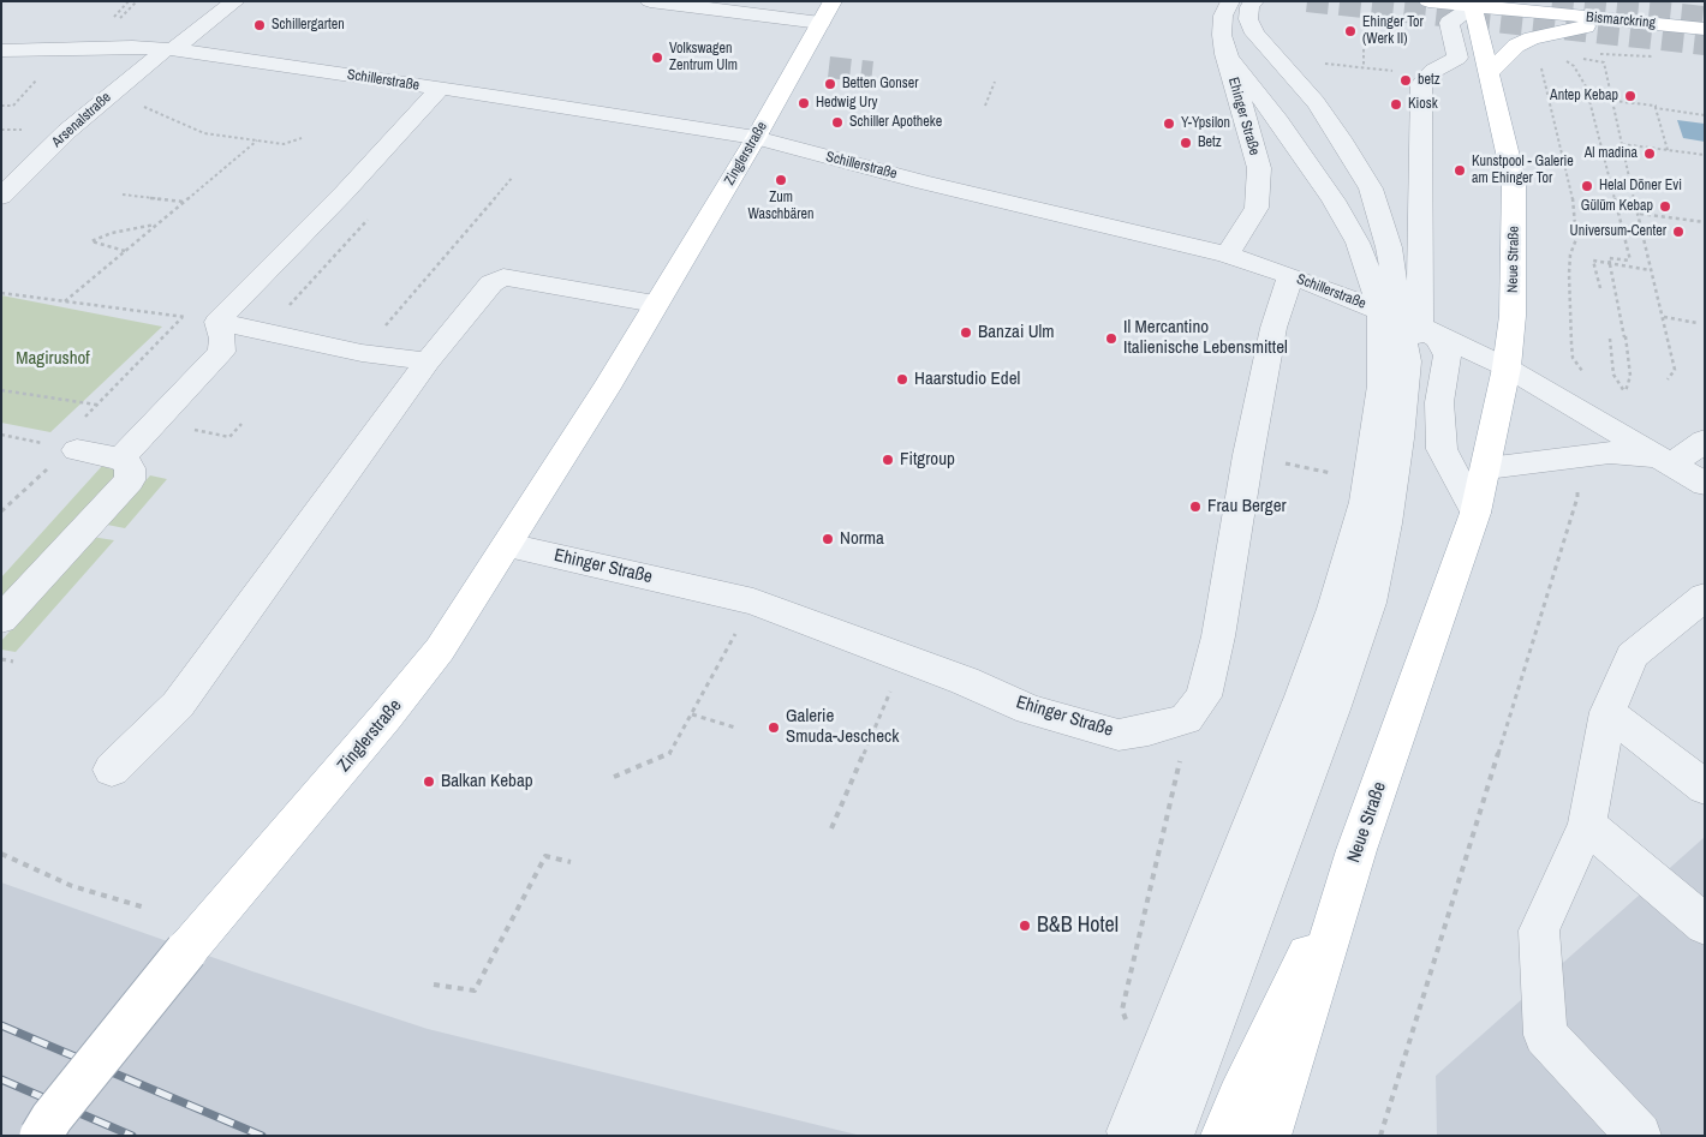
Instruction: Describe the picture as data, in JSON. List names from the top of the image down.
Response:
{
  "streets": {
    "main road": ["Bismarckring", "Zinglerstraße", "Neue Straße"],
    "street": ["Schillerstraße", "Ehinger Straße", "Arsenalstraße"]
  },
  "crossings": [
    ["Bismarckring", "Neue Straße"],
    ["Schillerstraße", "Ehinger Straße"],
    ["Schillerstraße", "Arsenalstraße"],
    ["Schillerstraße", "Zinglerstraße"],
    ["Schillerstraße", "Neue Straße"],
    ["Ehinger Straße", "Zinglerstraße"]
  ],
  "parks": ["Magirushof"],
  "places": [
    "Schillergarten",
    "Ehinger Tor (Werk II)",
    "Volkswagen Zentrum Ulm",
    "betz",
    "Betten Gonser",
    "Antep Kebap",
    "Hedwig Ury",
    "Kiosk",
    "Schiller Apotheke",
    "Y-Ypsilon",
    "Betz",
    "Al madina",
    "Kunstpool - Galerie am Ehinger Tor",
    "Zum Waschbären",
    "Helal Döner Evi",
    "Gülüm Kebap",
    "Universum-Center",
    "Banzai Ulm",
    "Il Mercantino Italienische Lebensmittel",
    "Haarstudio Edel",
    "Fitgroup",
    "Frau Berger",
    "Norma",
    "Galerie Smuda-Jescheck",
    "Balkan Kebap",
    "B&B Hotel"
  ]
}
